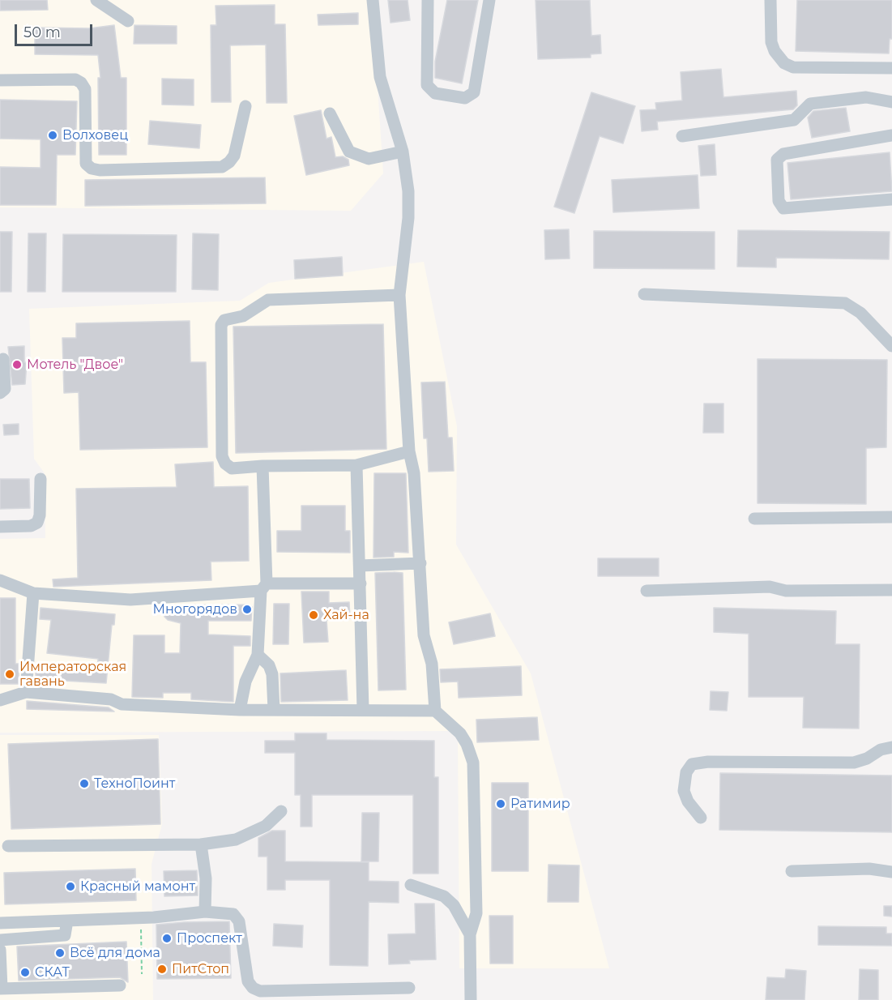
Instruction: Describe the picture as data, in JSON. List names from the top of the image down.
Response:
{
  "places": [
    "Волховец",
    "Мотель \"Двое\"",
    "Многорядов",
    "Хай-на",
    "Императорская гавань",
    "ТехноПоинт",
    "Ратимир",
    "Красный мамонт",
    "Проспект",
    "Всё для дома",
    "ПитСтоп",
    "СКАТ"
  ],
  "scale_bar": "50 m"
}
